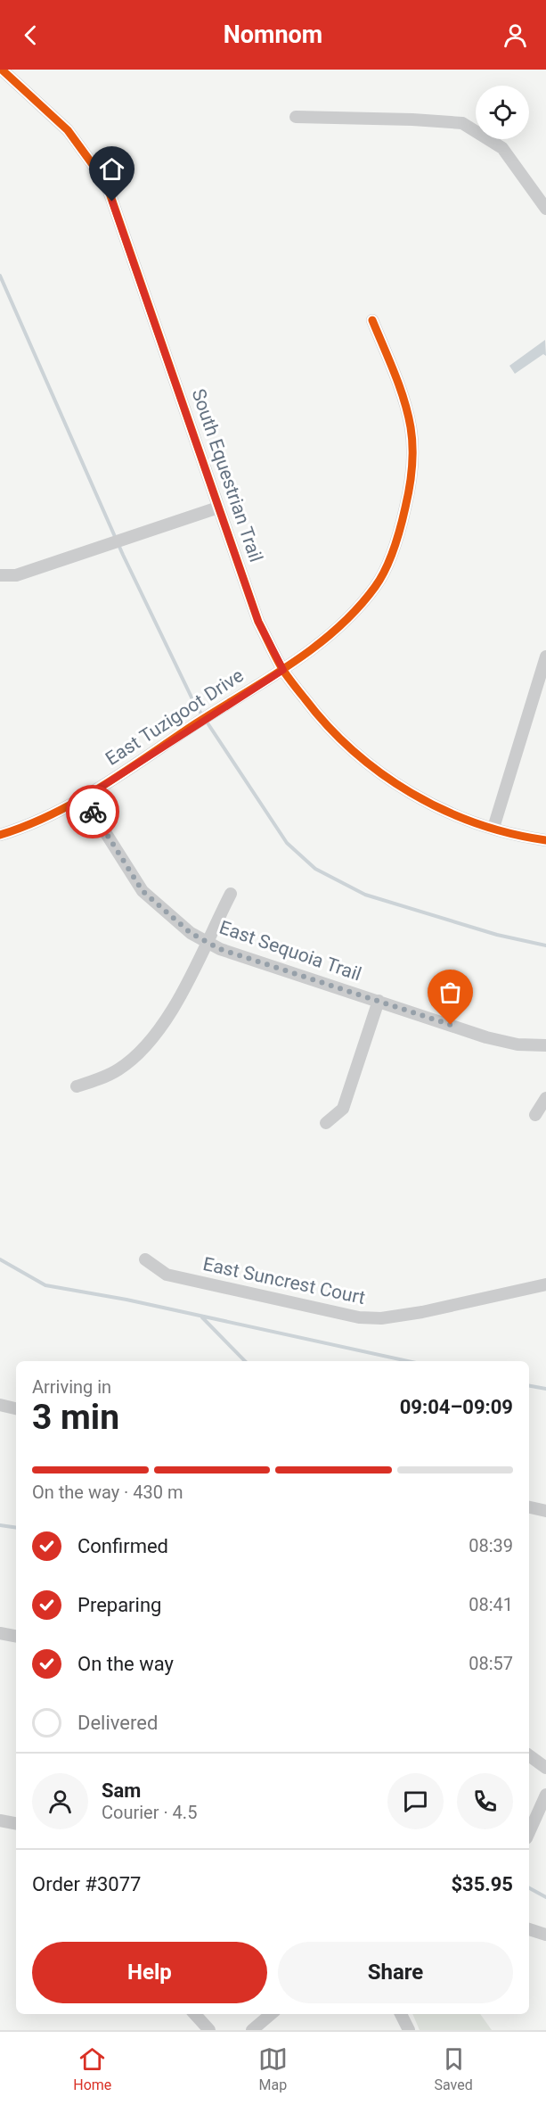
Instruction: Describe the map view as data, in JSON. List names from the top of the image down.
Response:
{
  "streets": {
    "street": [
      "South Equestrian Trail",
      "East Tuzigoot Drive",
      "East Sequoia Trail",
      "East Suncrest Court"
    ]
  },
  "crossings": [
    ["South Equestrian Trail", "East Tuzigoot Drive"],
    ["East Tuzigoot Drive", "East Sequoia Trail"]
  ],
  "page": {
    "header": "Nomnom",
    "heading": ["3 min", "Arriving in", "09:04–09:09"],
    "panel": [
      "Sam",
      "Courier · 4.5",
      "Order #3077",
      "$35.95"
    ],
    "bar": "On the way · 430 m",
    "list": [
      ["Confirmed", "08:39"],
      ["Preparing", "08:41"],
      ["On the way", "08:57"],
      "Delivered"
    ],
    "buttons": ["Help", "Share"],
    "tabs": ["Home", "Map", "Saved"]
  }
}
